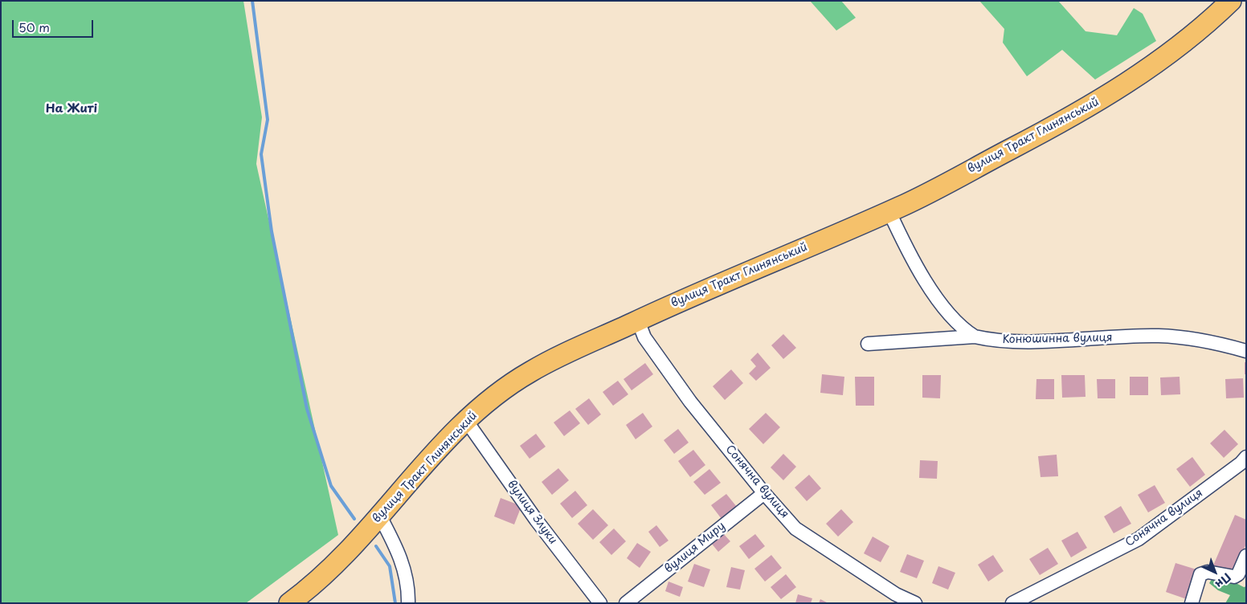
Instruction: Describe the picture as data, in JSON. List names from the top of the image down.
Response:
{
  "streets": {
    "main road": ["вулиця Тракт Глинянський"],
    "street": [
      "Конюшинна вулиця",
      "Сонячна вулиця",
      "вулиця Злуки",
      "вулиця Миру"
    ]
  },
  "crossings": [
    ["вулиця Тракт Глинянський", "Сонячна вулиця"],
    ["вулиця Тракт Глинянський", "вулиця Злуки"],
    ["Сонячна вулиця", "вулиця Миру"]
  ],
  "districts": ["На Житі"],
  "scale_bar": "50 m",
  "north": "bottom right"
}
